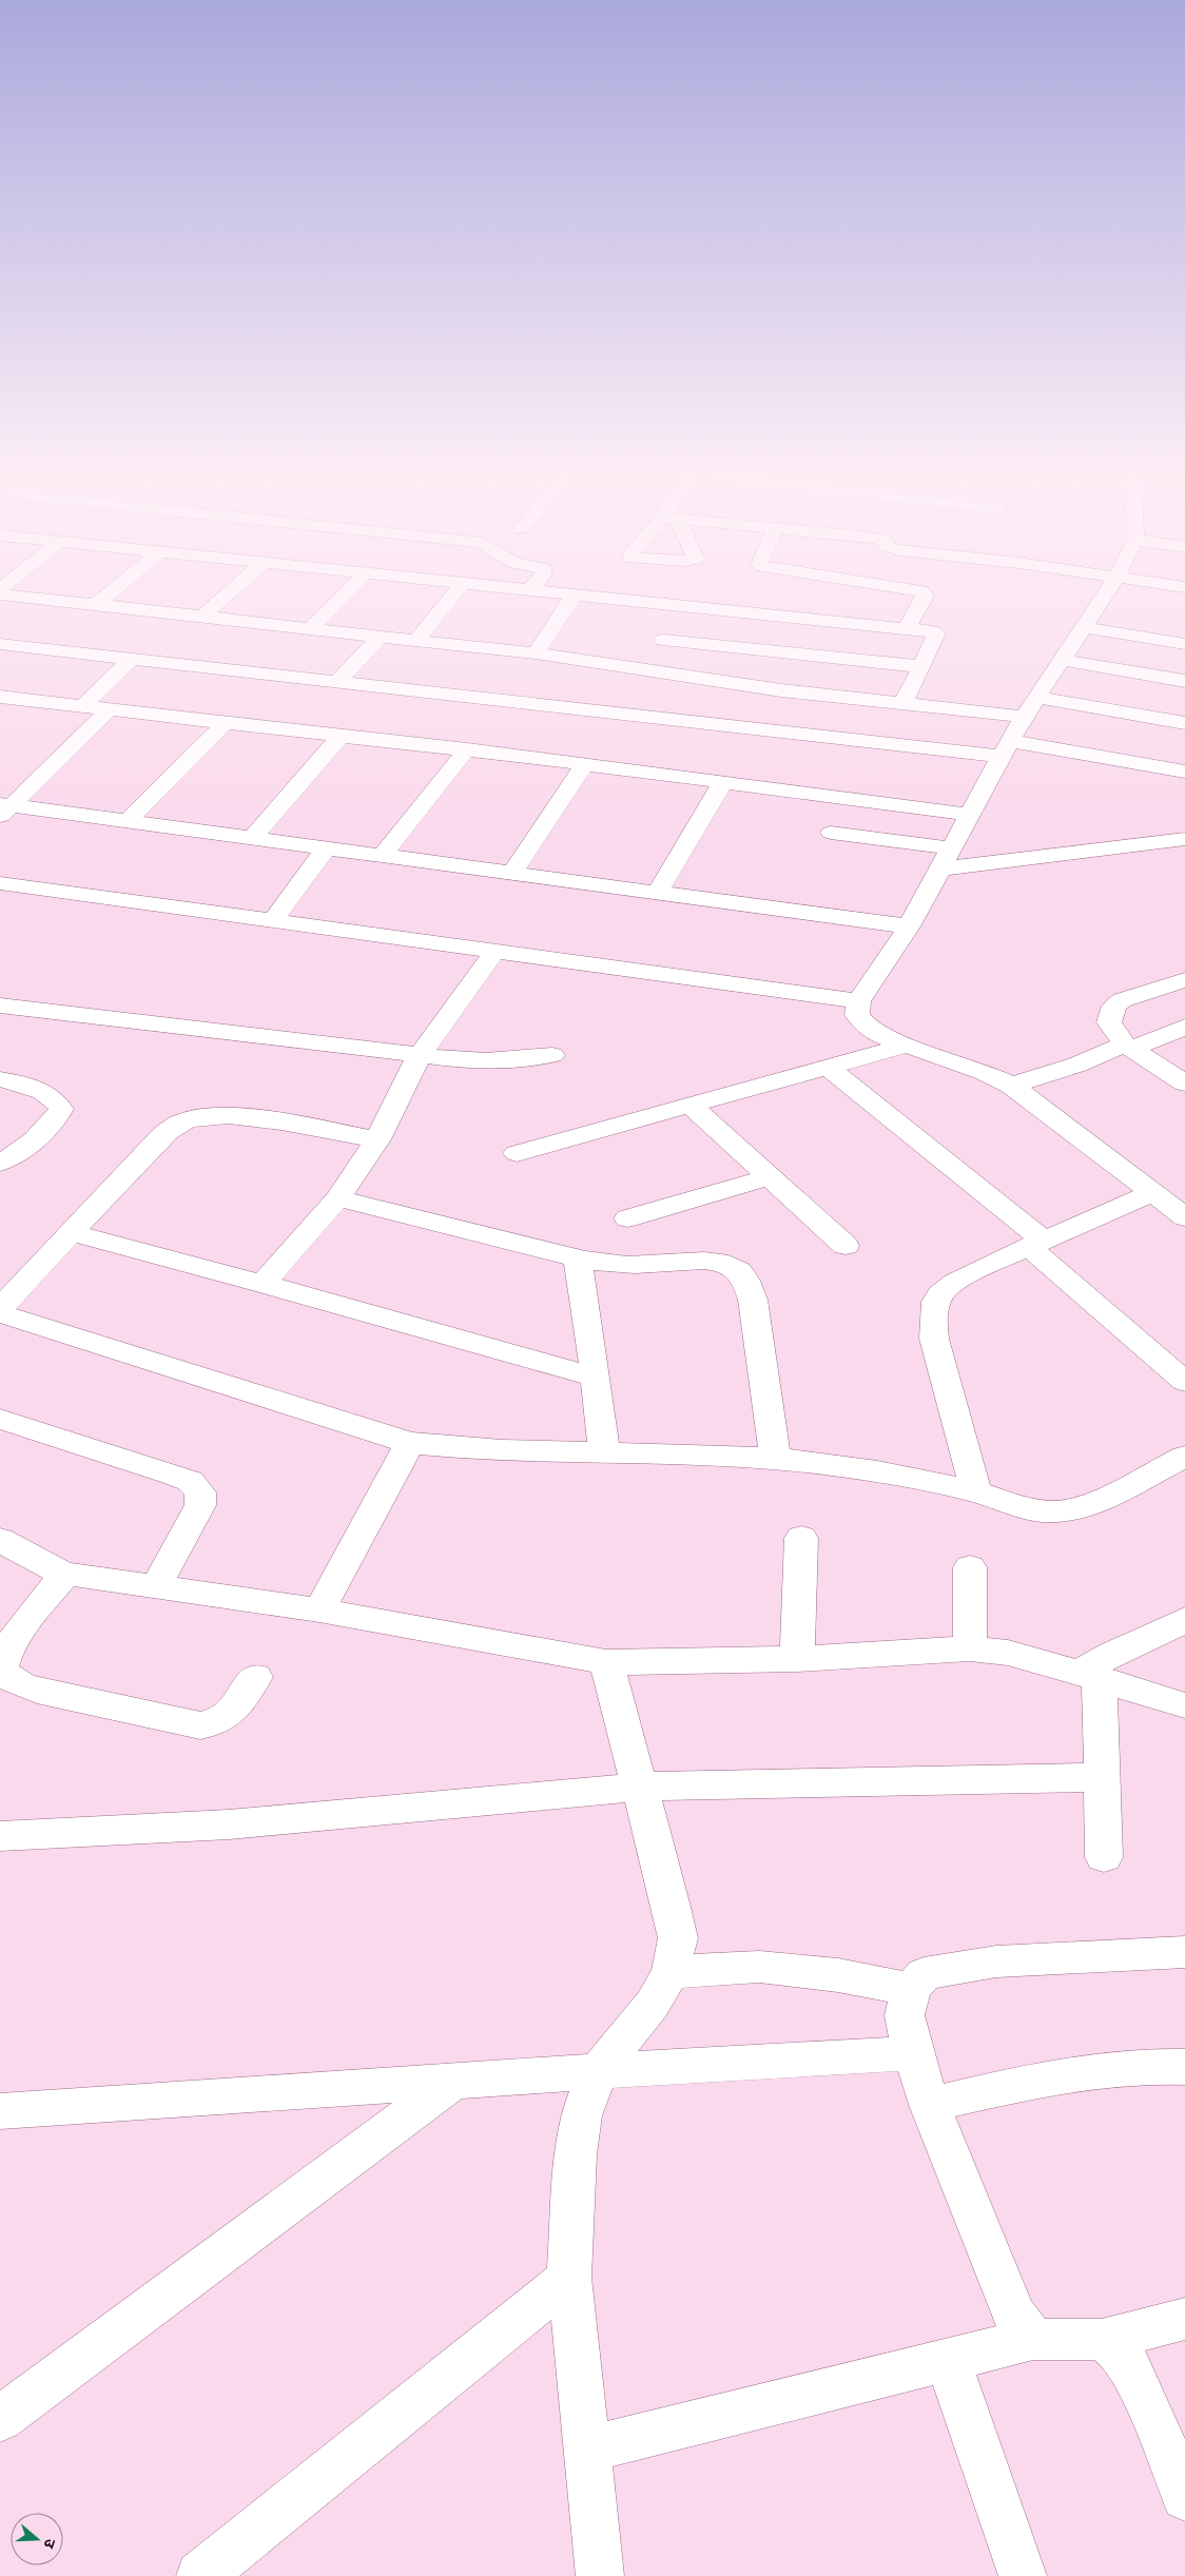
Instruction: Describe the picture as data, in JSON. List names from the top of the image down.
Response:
{
  "north": "right"
}
